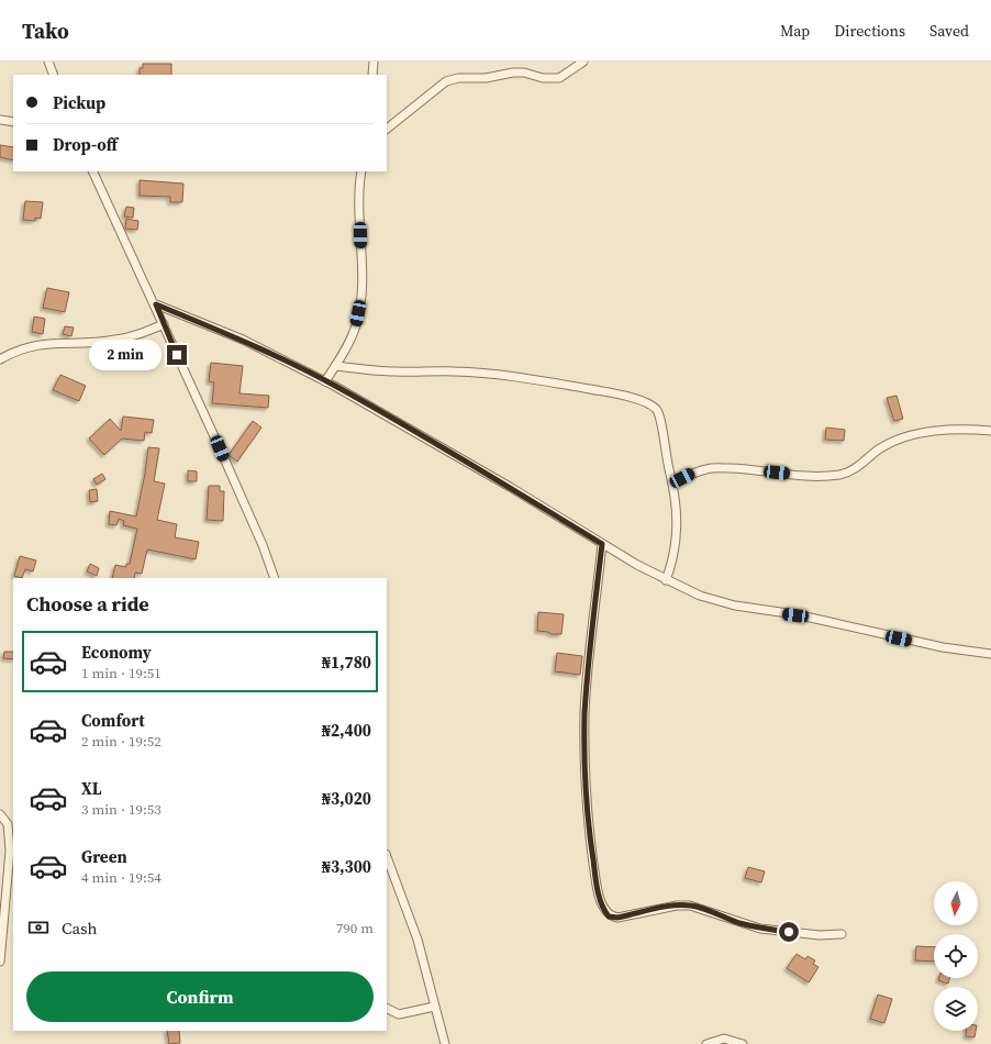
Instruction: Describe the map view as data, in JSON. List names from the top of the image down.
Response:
{
  "north": "bottom",
  "page": {
    "header": "Tako",
    "nav": ["Map", "Directions", "Saved"],
    "banner": ["Pickup", "Drop-off"],
    "bubble": "2 min",
    "heading": "Choose a ride",
    "list": [
      {
        "name": "Economy",
        "note": "1 min · 19:51",
        "value": "₦1,780"
      },
      {
        "name": "Comfort",
        "note": "2 min · 19:52",
        "value": "₦2,400"
      },
      {
        "name": "XL",
        "note": "3 min · 19:53",
        "value": "₦3,020"
      },
      {
        "name": "Green",
        "note": "4 min · 19:54",
        "value": "₦3,300"
      }
    ],
    "pay": ["Cash", "790 m"],
    "buttons": "Confirm"
  }
}
